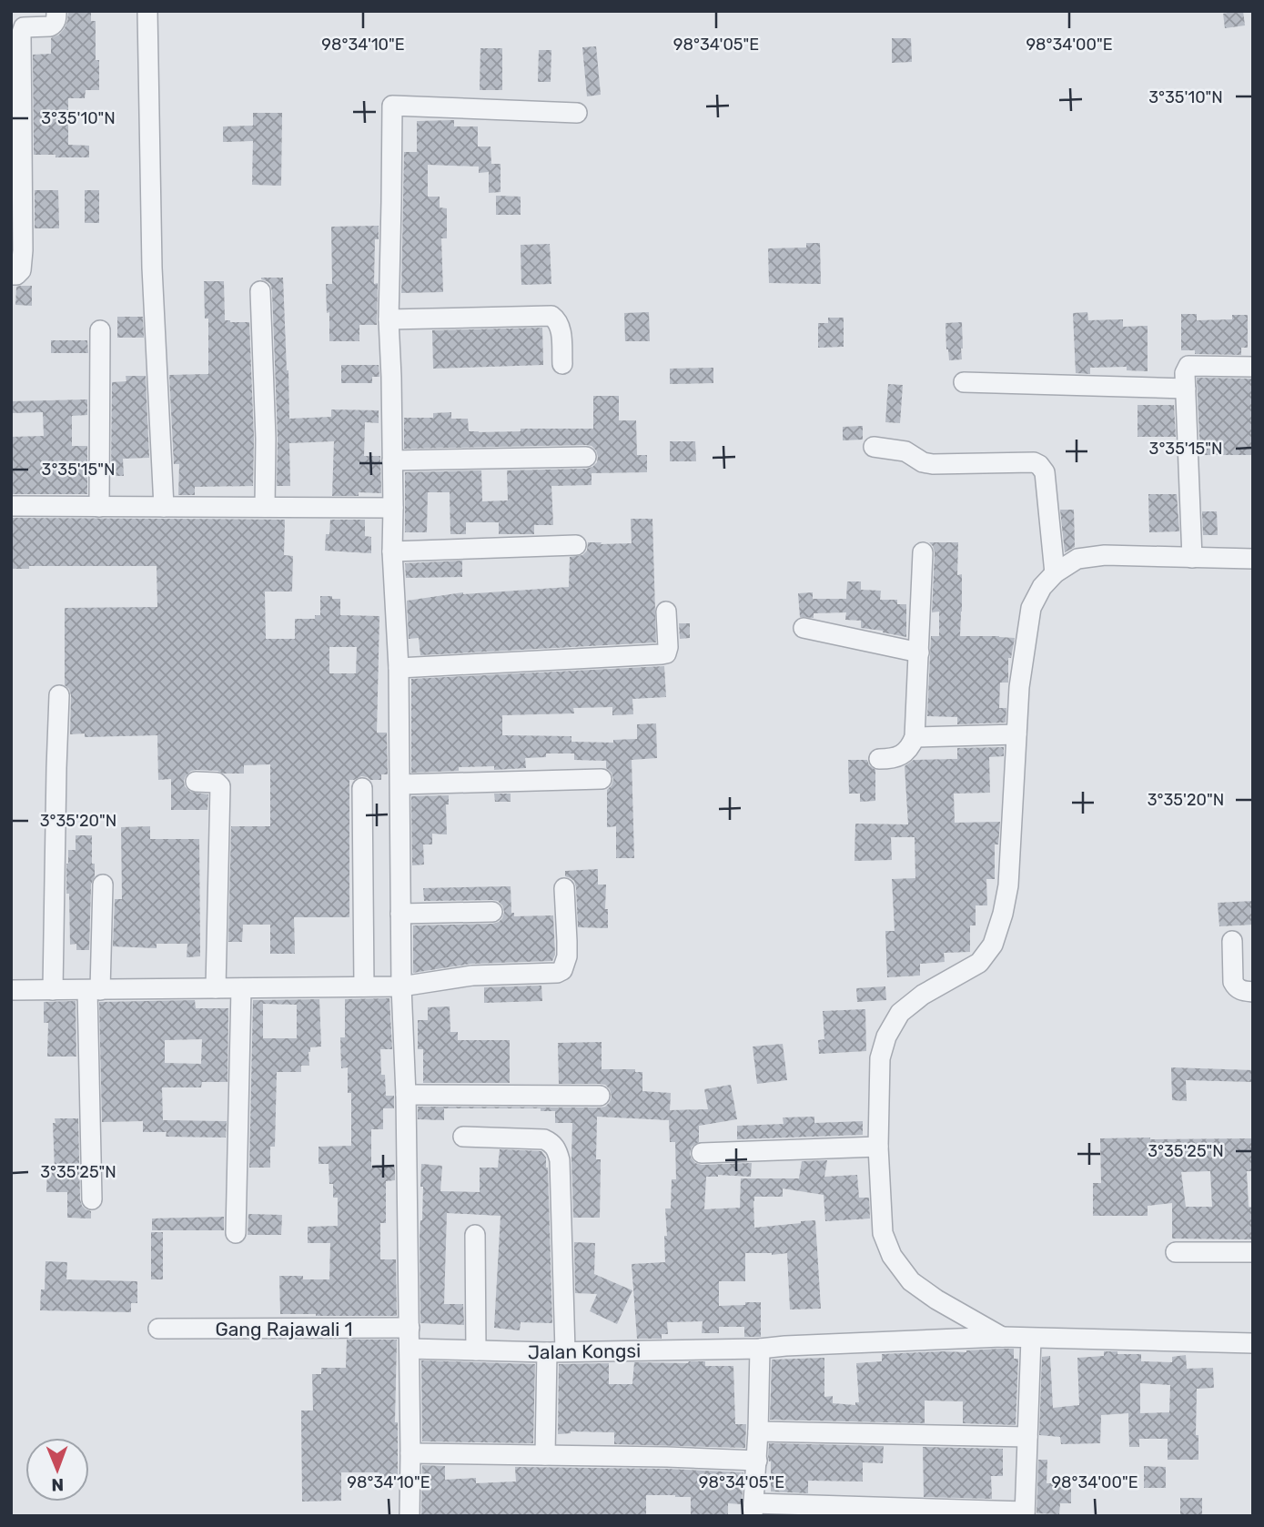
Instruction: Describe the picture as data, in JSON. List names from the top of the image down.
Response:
{
  "streets": {
    "street": ["Gang Rajawali 1", "Jalan Kongsi"]
  },
  "north": "bottom",
  "coordinates": [
    "98°34'10\"E",
    "98°34'05\"E",
    "98°34'00\"E",
    "3°35'10\"N",
    "3°35'15\"N",
    "3°35'20\"N",
    "3°35'25\"N"
  ]
}
